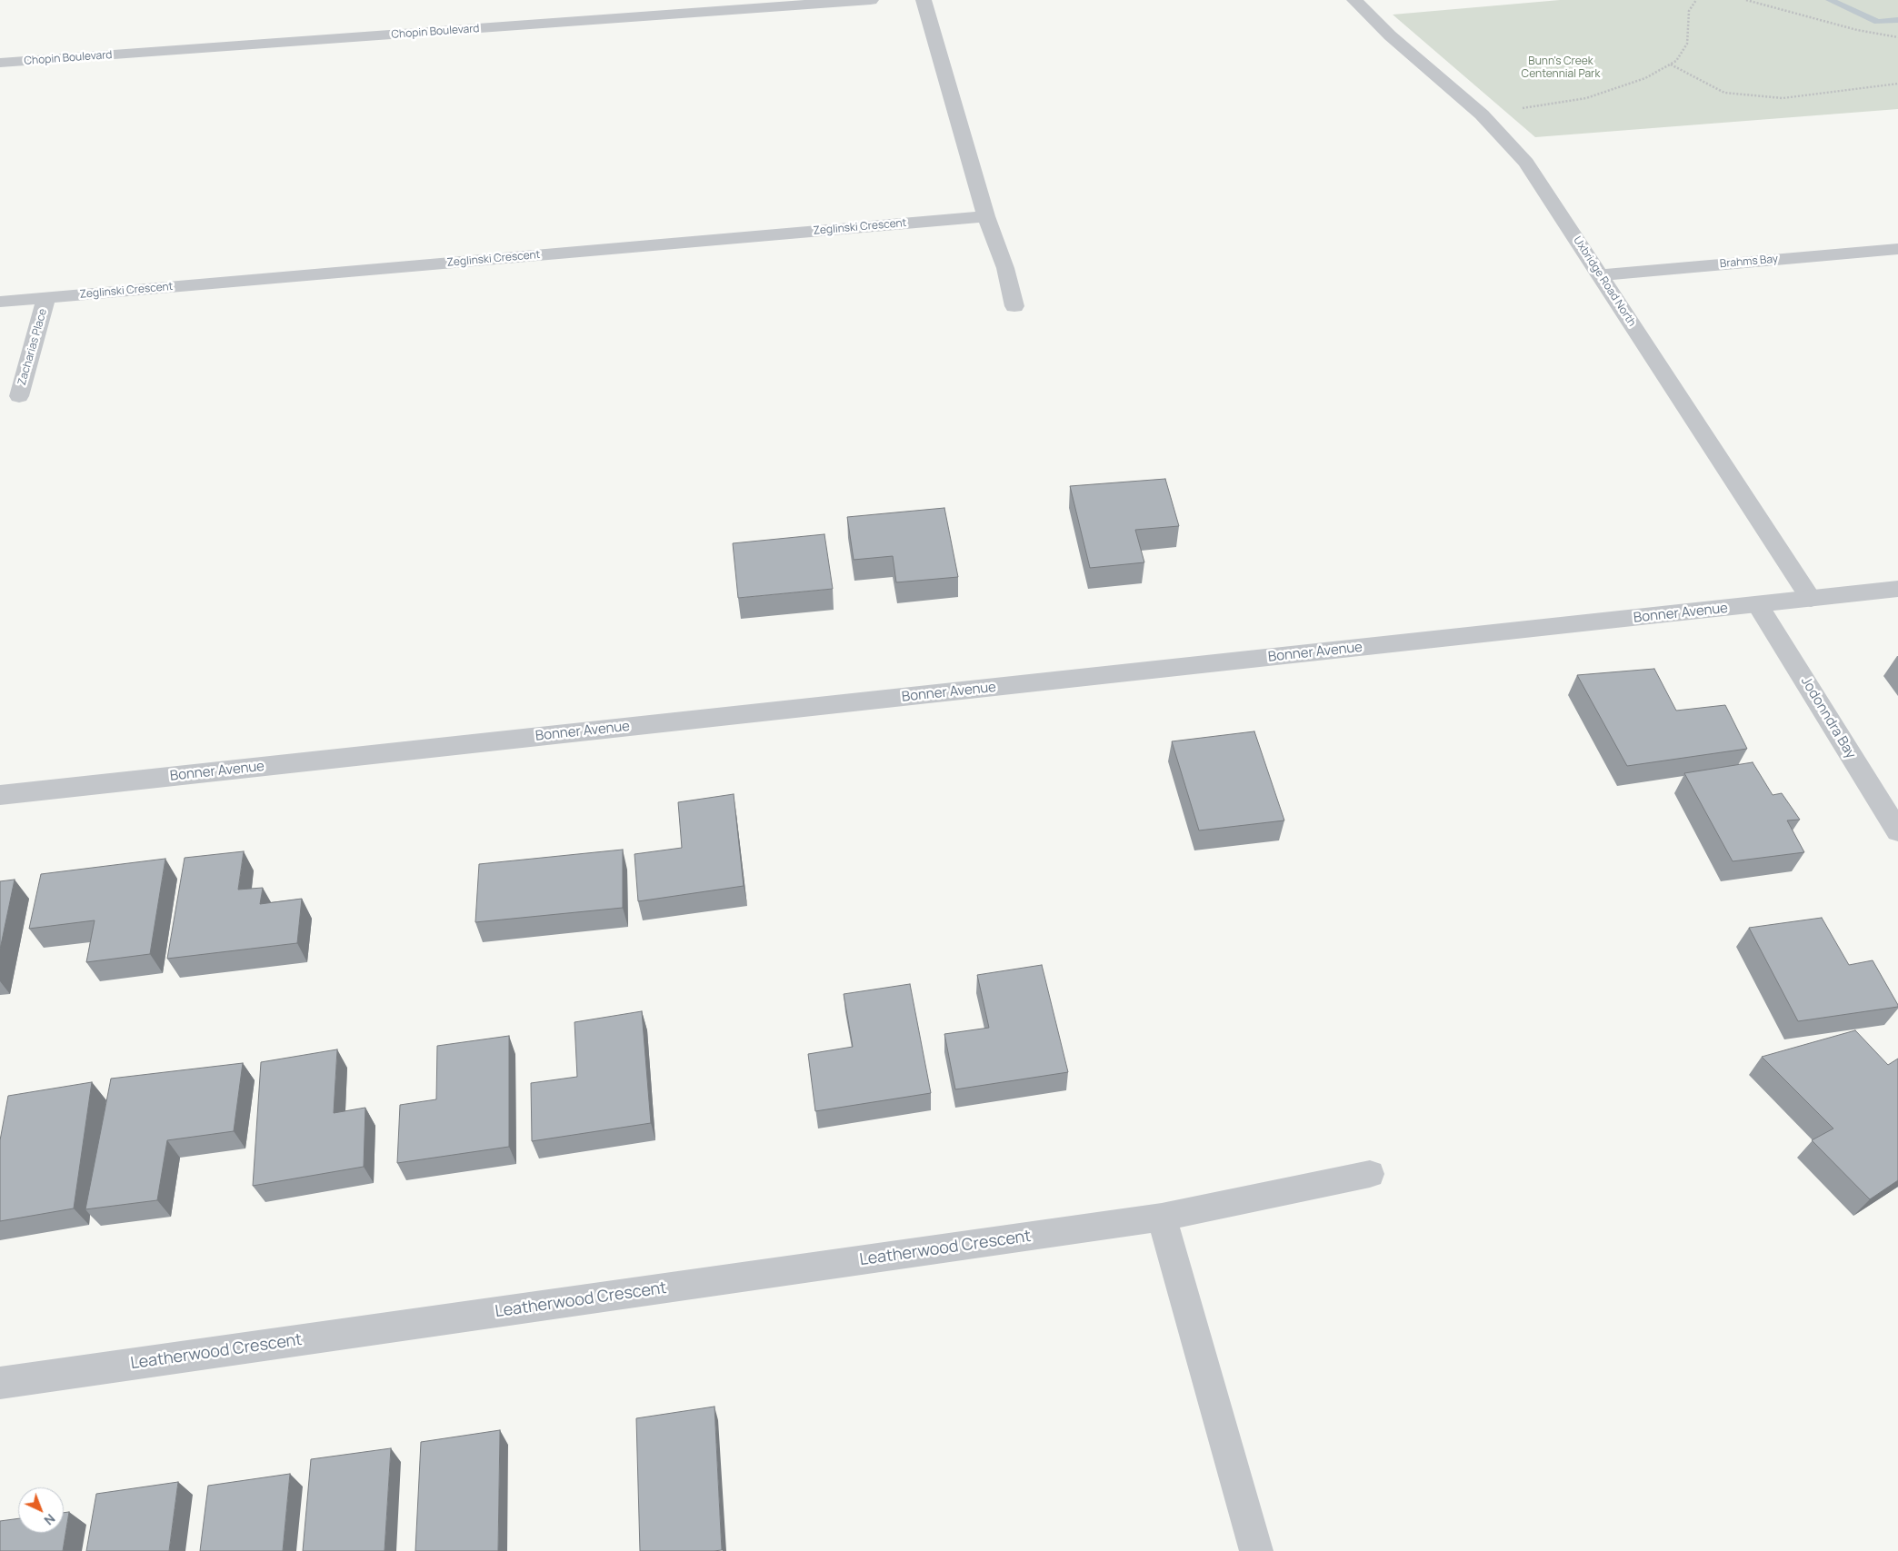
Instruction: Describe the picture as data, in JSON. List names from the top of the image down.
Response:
{
  "streets": {
    "street": [
      "Chopin Boulevard",
      "Zeglinski Crescent",
      "Brahms Bay",
      "Uxbridge Road North",
      "Zacharias Place",
      "Bonner Avenue",
      "Jodonndra Bay",
      "Leatherwood Crescent"
    ]
  },
  "crossings": [
    ["Zeglinski Crescent", "Zacharias Place"],
    ["Brahms Bay", "Uxbridge Road North"],
    ["Uxbridge Road North", "Bonner Avenue"],
    ["Bonner Avenue", "Jodonndra Bay"]
  ],
  "parks": ["Bunn's Creek Centennial Park"],
  "north": "bottom right"
}
